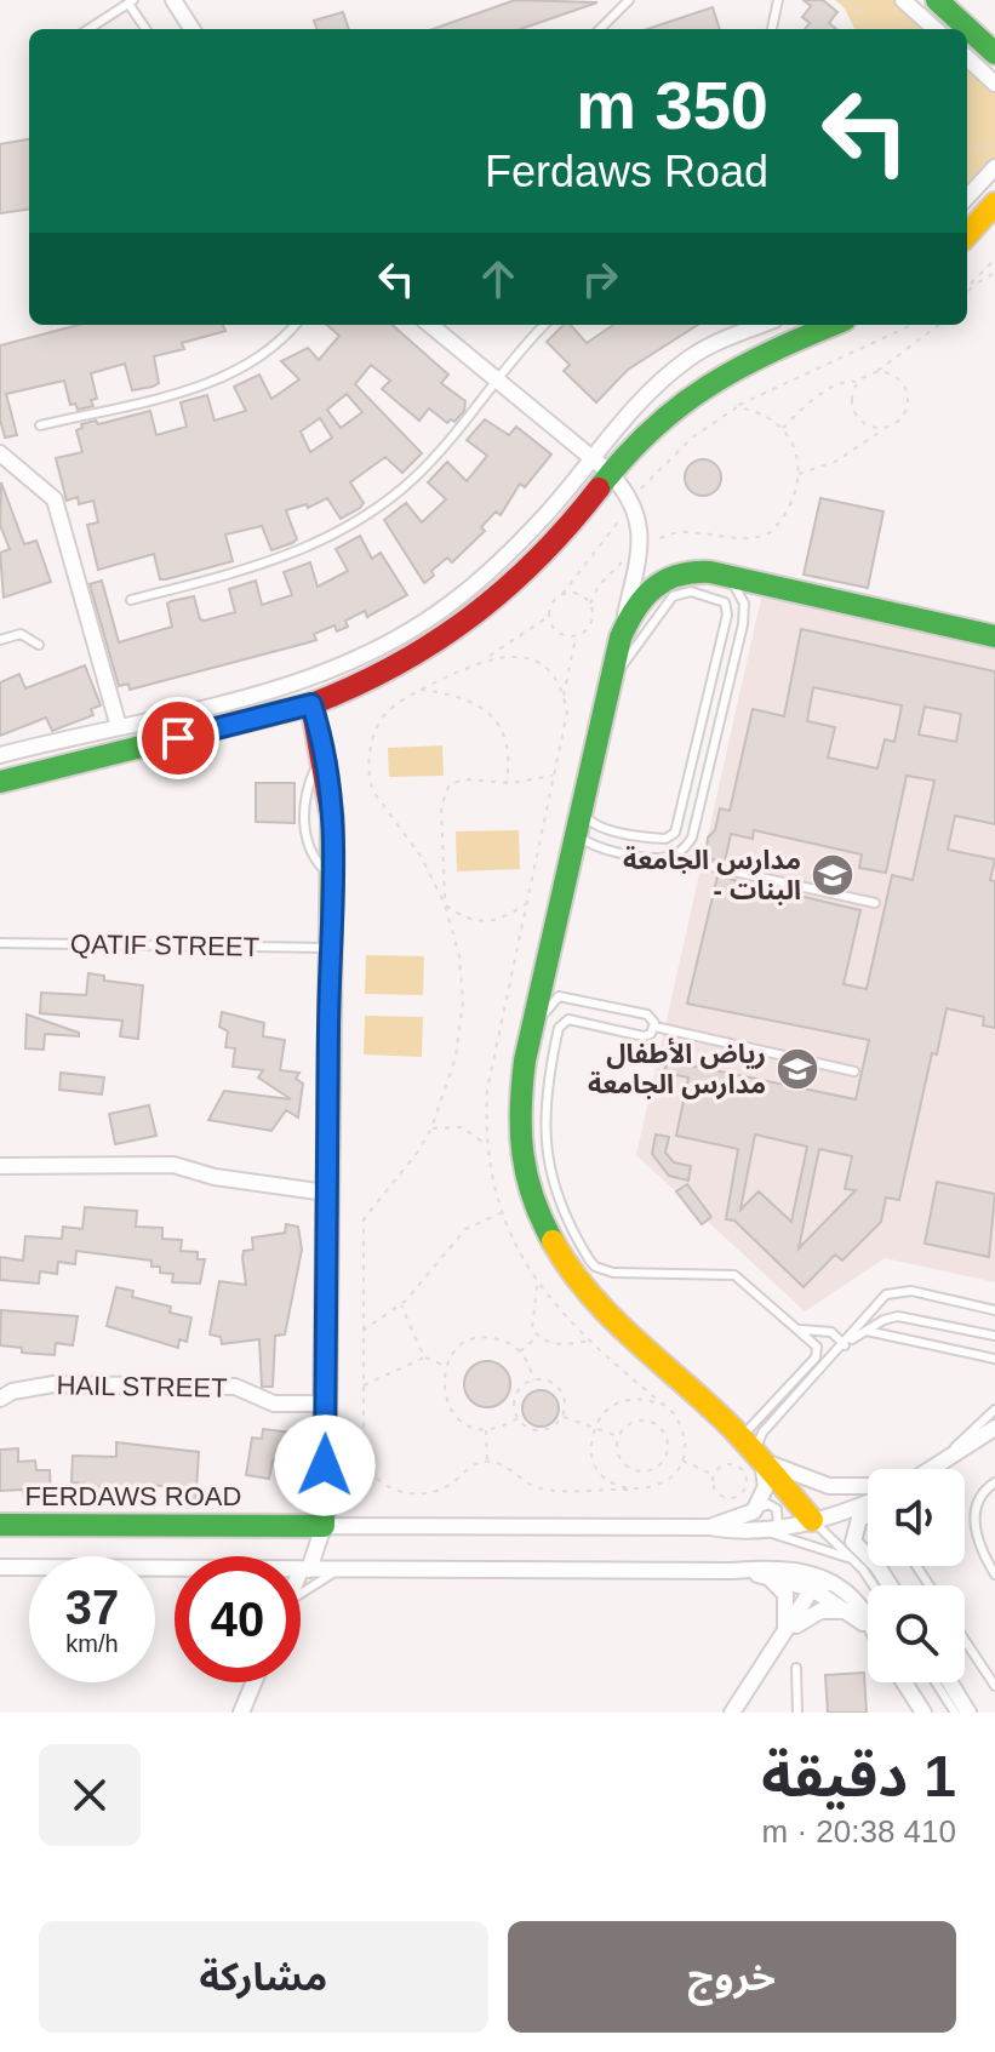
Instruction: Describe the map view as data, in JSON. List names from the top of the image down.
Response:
{
  "streets": {
    "street": ["HAIL STREET", "FERDAWS ROAD"],
    "lane": ["QATIF STREET"]
  },
  "places": {
    "school or university": ["مدارس الجامعة - البنات", "رياض الأطفال مدارس الجامعة"]
  },
  "page": {
    "turn": ["350 m", "Ferdaws Road"],
    "speed": "37 km/h",
    "limit": "40",
    "heading": ["1 دقيقة", "410 m · 20:38"],
    "buttons": ["خروج", "مشاركة"]
  }
}
